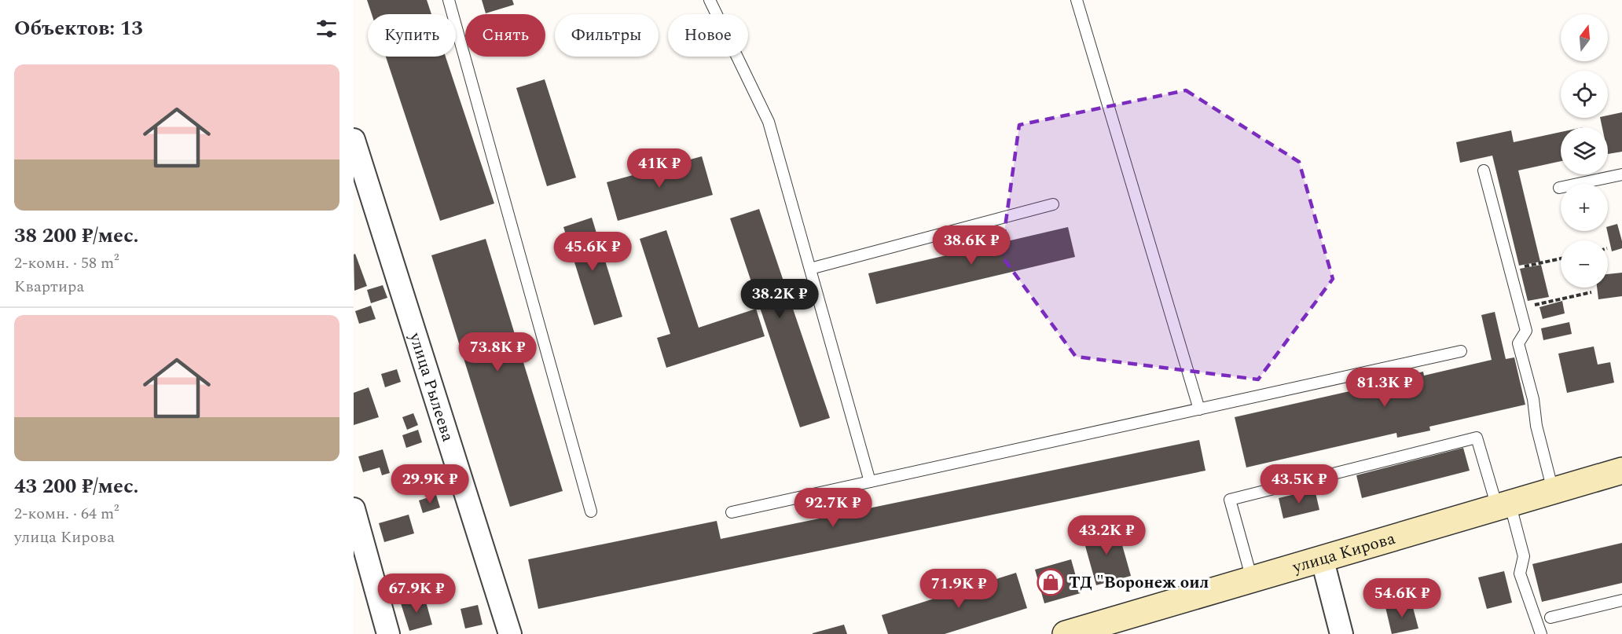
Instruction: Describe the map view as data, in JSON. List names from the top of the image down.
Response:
{
  "streets": {
    "main road": ["улица Кирова"],
    "street": ["улица Рылеева"]
  },
  "places": {
    "shop": ["ТД \"Воронеж оил"]
  },
  "north": "top",
  "page": {
    "heading": "Объектов: 13",
    "map_buttons": ["+", "−"],
    "chip": [
      "Купить",
      "Снять",
      "Фильтры",
      "Новое"
    ],
    "list": [
      {
        "name": "38 200 ₽/мес.",
        "note": "2-комн. · 58 m² · Квартира"
      },
      {
        "name": "43 200 ₽/мес.",
        "note": "2-комн. · 64 m² · улица Кирова"
      }
    ],
    "price": [
      "41K ₽",
      "38.6K ₽",
      "45.6K ₽",
      "38.2K ₽",
      "73.8K ₽",
      "81.3K ₽",
      "29.9K ₽",
      "43.5K ₽",
      "92.7K ₽",
      "43.2K ₽",
      "71.9K ₽",
      "67.9K ₽",
      "54.6K ₽"
    ]
  }
}
